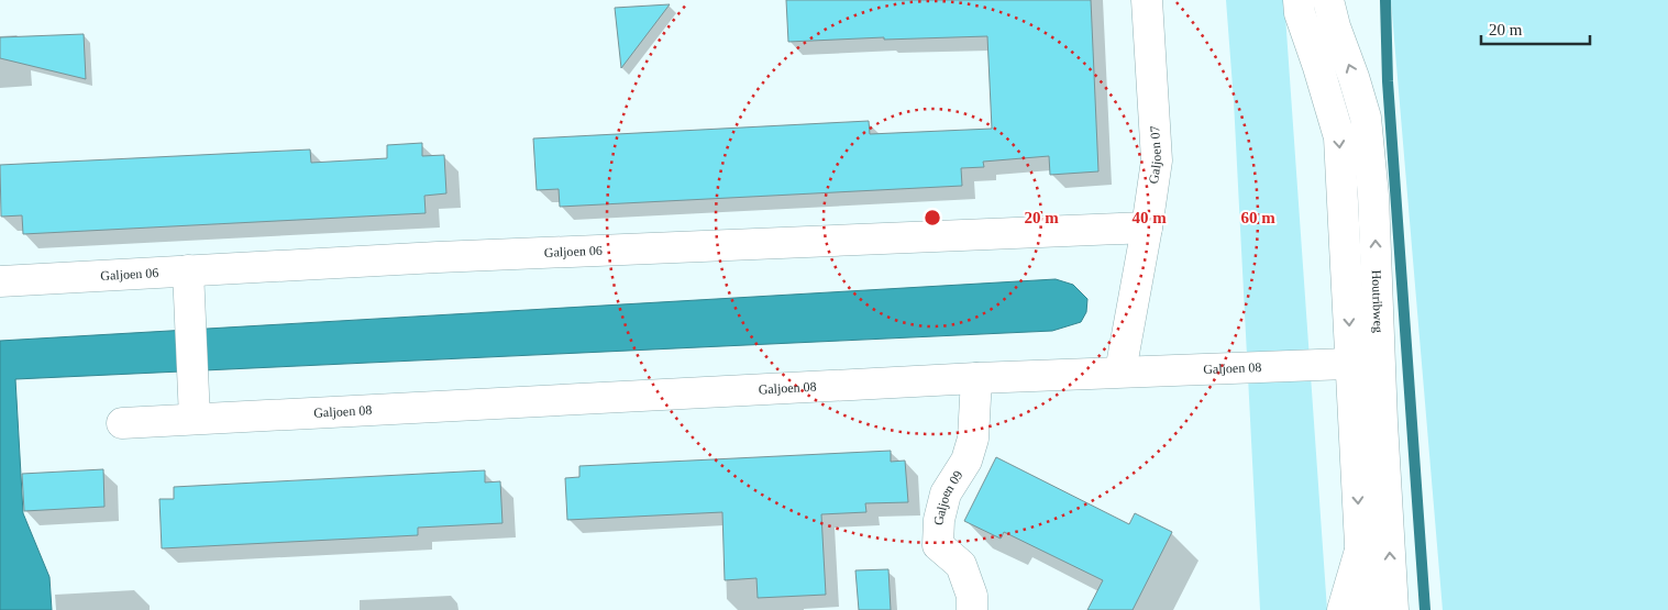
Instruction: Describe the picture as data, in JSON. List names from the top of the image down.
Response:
{
  "streets": {
    "street": [
      "Galjoen 07",
      "Galjoen 06",
      "Houtribweg",
      "Galjoen 08",
      "Galjoen 09"
    ]
  },
  "crossings": [
    ["Galjoen 07", "Galjoen 06"],
    ["Galjoen 07", "Galjoen 08"],
    ["Houtribweg", "Galjoen 08"],
    ["Galjoen 08", "Galjoen 09"]
  ],
  "scale_bar": "20 m",
  "rings": ["20 m", "40 m", "60 m"]
}
